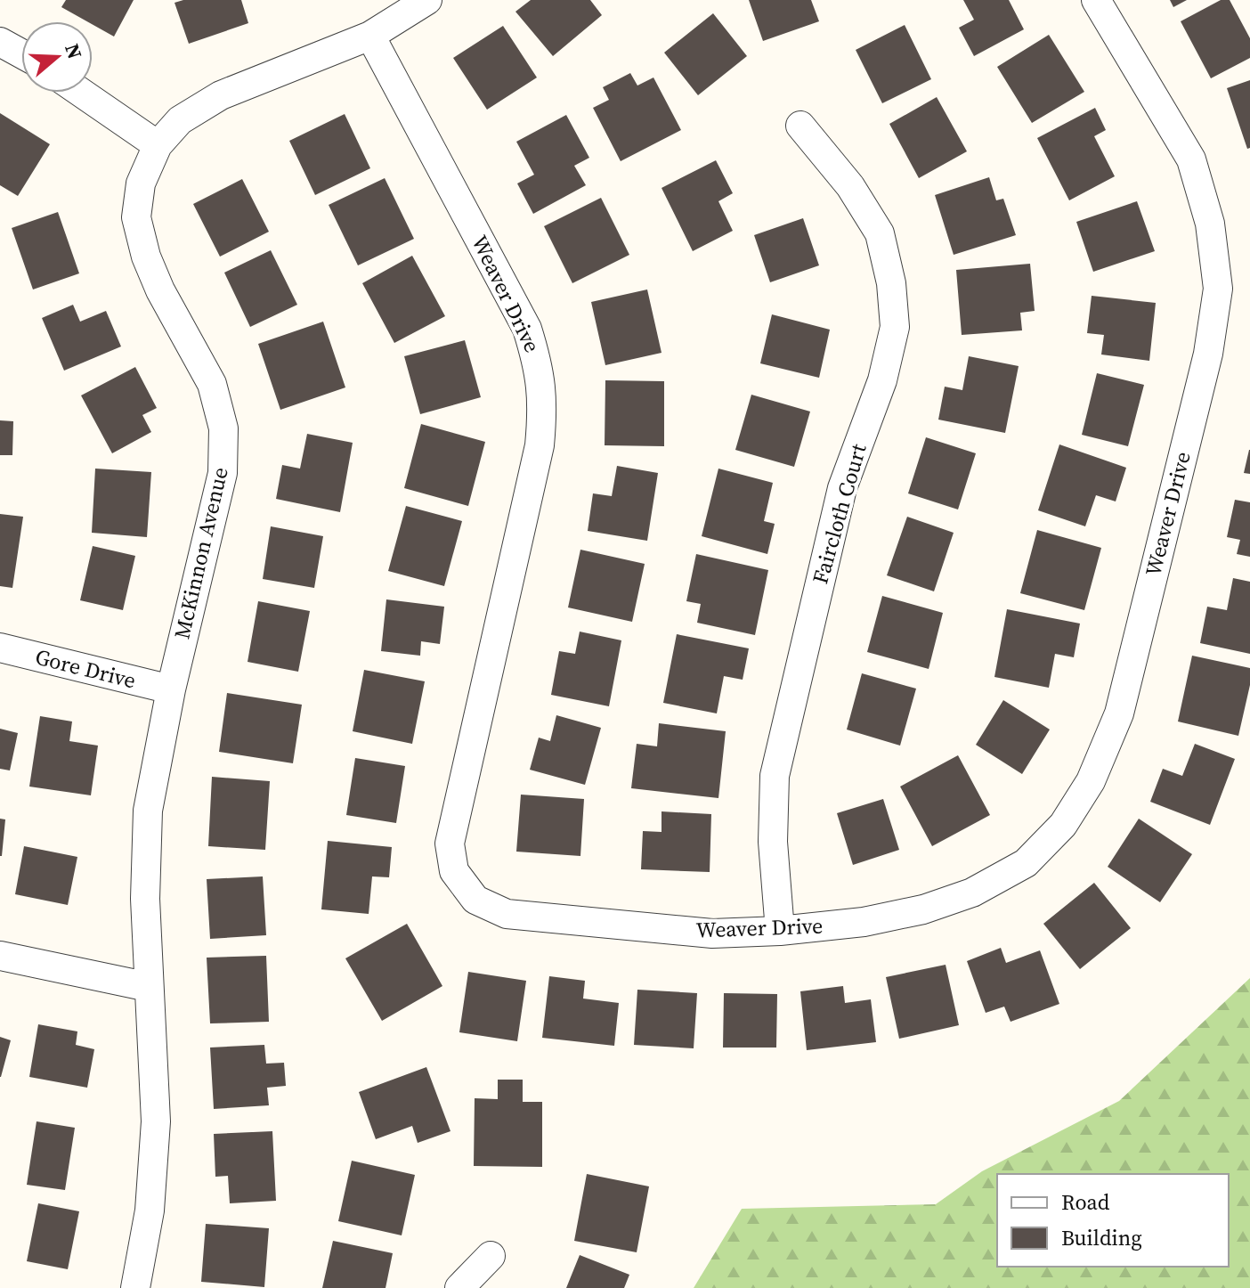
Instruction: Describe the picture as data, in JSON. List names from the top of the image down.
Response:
{
  "streets": {
    "street": [
      "Weaver Drive",
      "Faircloth Court",
      "McKinnon Avenue",
      "Gore Drive"
    ]
  },
  "crossings": [
    ["Weaver Drive", "Faircloth Court"],
    ["Weaver Drive", "McKinnon Avenue"],
    ["McKinnon Avenue", "Gore Drive"]
  ],
  "legend": ["Road", "Building"],
  "north": "right"
}
